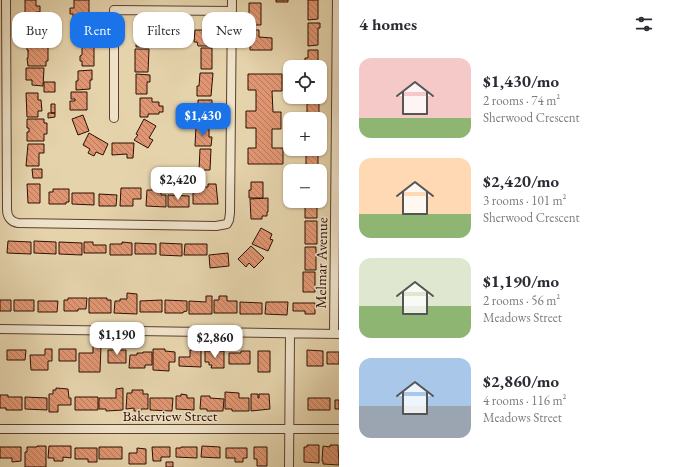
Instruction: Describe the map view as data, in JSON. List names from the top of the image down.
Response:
{
  "streets": {
    "street": ["Melmar Avenue", "Bakerview Street"]
  },
  "page": {
    "heading": "4 homes",
    "chip": [
      "Buy",
      "Rent",
      "Filters",
      "New"
    ],
    "list": [
      {
        "name": "$1,430/mo",
        "note": "2 rooms · 74 m² · Sherwood Crescent"
      },
      {
        "name": "$2,420/mo",
        "note": "3 rooms · 101 m² · Sherwood Crescent"
      },
      {
        "name": "$1,190/mo",
        "note": "2 rooms · 56 m² · Meadows Street"
      },
      {
        "name": "$2,860/mo",
        "note": "4 rooms · 116 m² · Meadows Street"
      }
    ],
    "map_buttons": ["+", "−"],
    "price": [
      "$1,430",
      "$2,420",
      "$1,190",
      "$2,860"
    ]
  }
}
